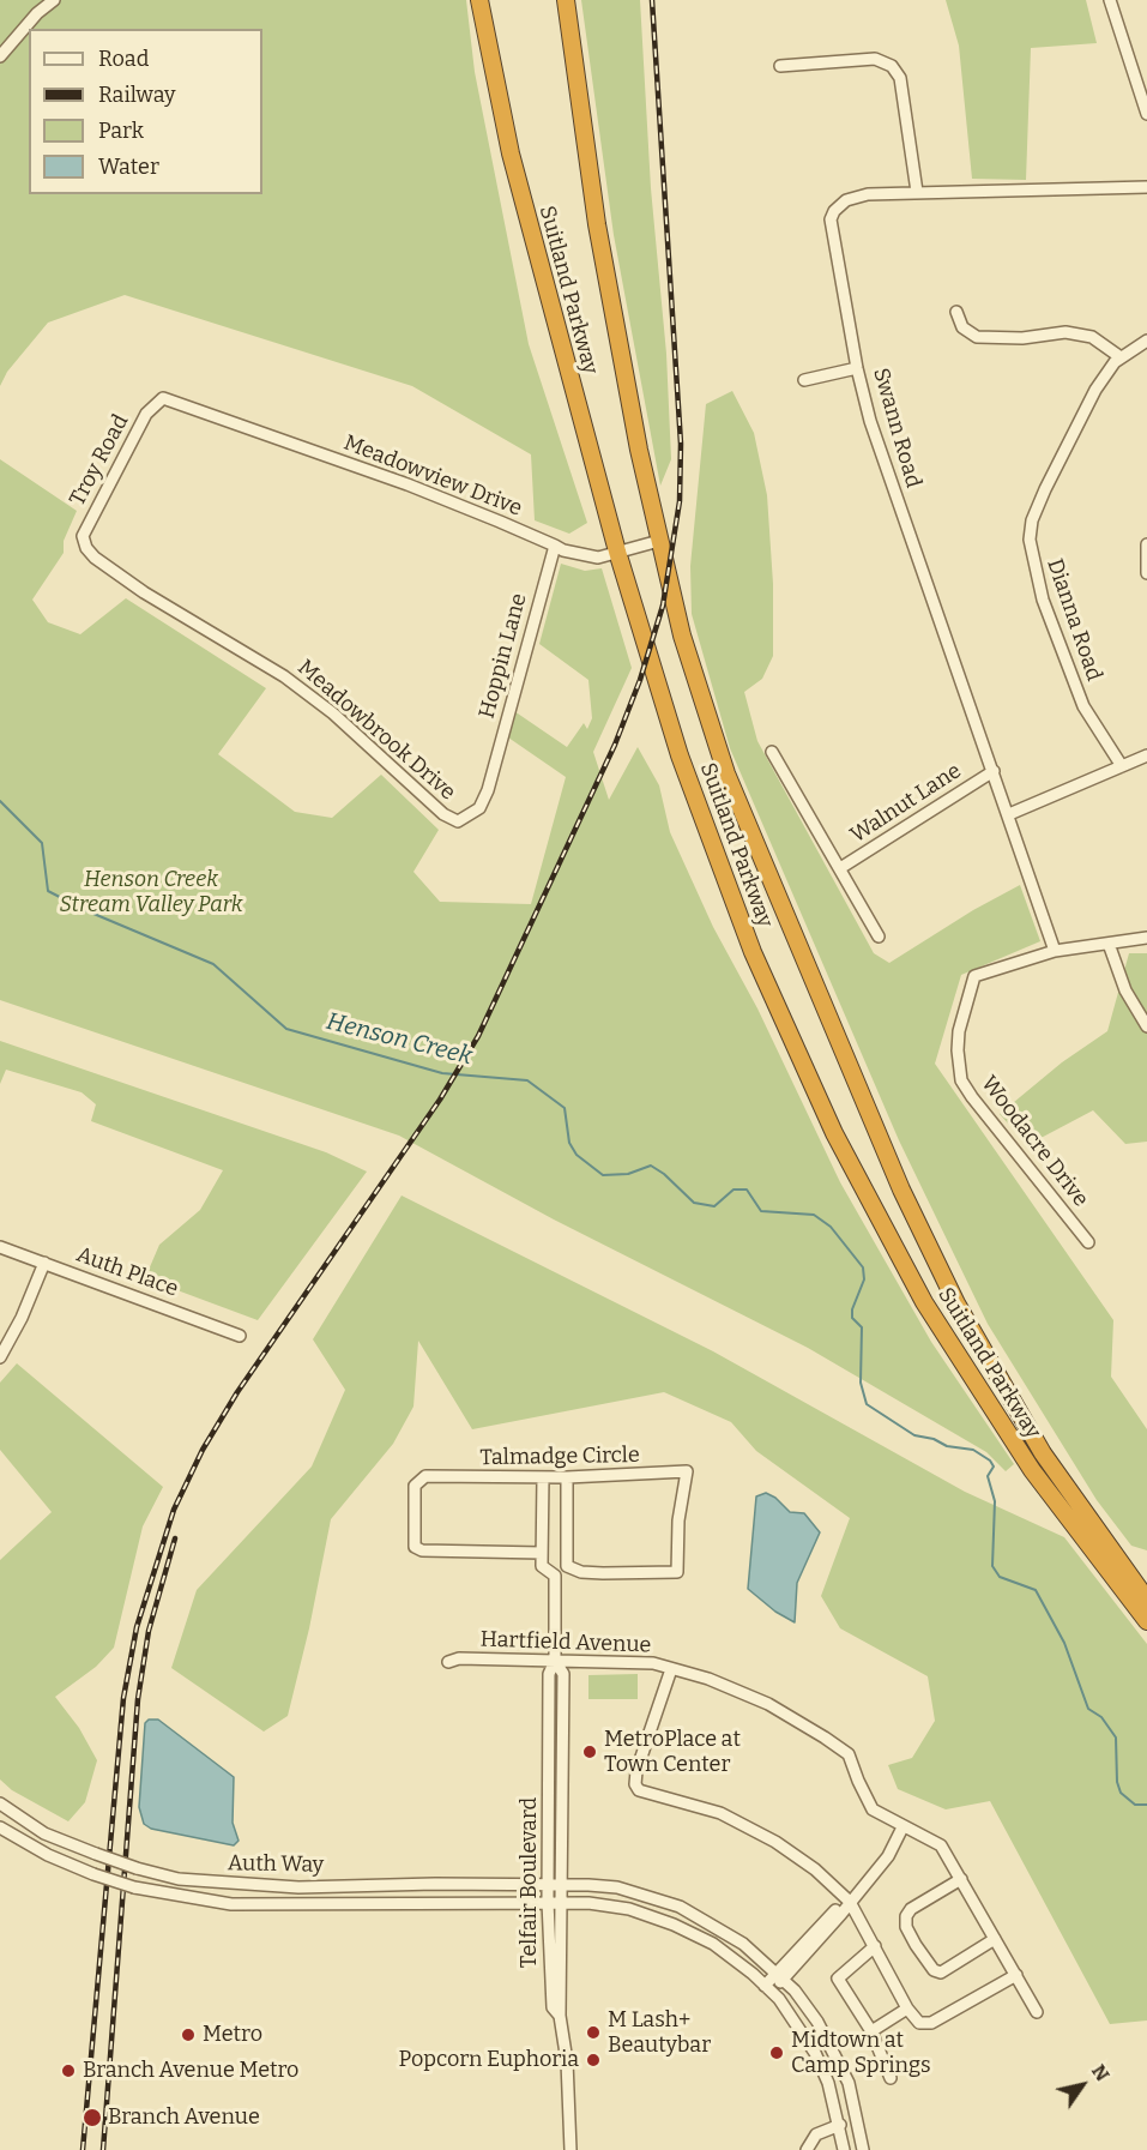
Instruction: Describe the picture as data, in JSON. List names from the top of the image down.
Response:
{
  "streets": {
    "highway": ["Suitland Parkway"],
    "street": [
      "Swann Road",
      "Troy Road",
      "Meadowview Drive",
      "Dianna Road",
      "Hoppin Lane",
      "Meadowbrook Drive",
      "Walnut Lane",
      "Woodacre Drive",
      "Auth Place",
      "Talmadge Circle",
      "Hartfield Avenue",
      "Auth Way",
      "Telfair Boulevard"
    ]
  },
  "crossings": [
    ["Suitland Parkway", "Meadowview Drive"],
    ["Swann Road", "Walnut Lane"],
    ["Swann Road", "Woodacre Drive"],
    ["Troy Road", "Meadowview Drive"],
    ["Troy Road", "Meadowbrook Drive"],
    ["Meadowview Drive", "Hoppin Lane"],
    ["Hoppin Lane", "Meadowbrook Drive"],
    ["Hartfield Avenue", "Telfair Boulevard"],
    ["Auth Way", "Telfair Boulevard"]
  ],
  "water": ["Henson Creek"],
  "parks": ["Henson Creek Stream Valley Park"],
  "places": [
    "MetroPlace at Town Center",
    "M Lash+ Beautybar",
    "Metro",
    "Midtown at Camp Springs",
    "Popcorn Euphoria",
    "Branch Avenue Metro",
    "Branch Avenue"
  ],
  "legend": [
    "Road",
    "Railway",
    "Park",
    "Water"
  ],
  "north": "top right"
}
